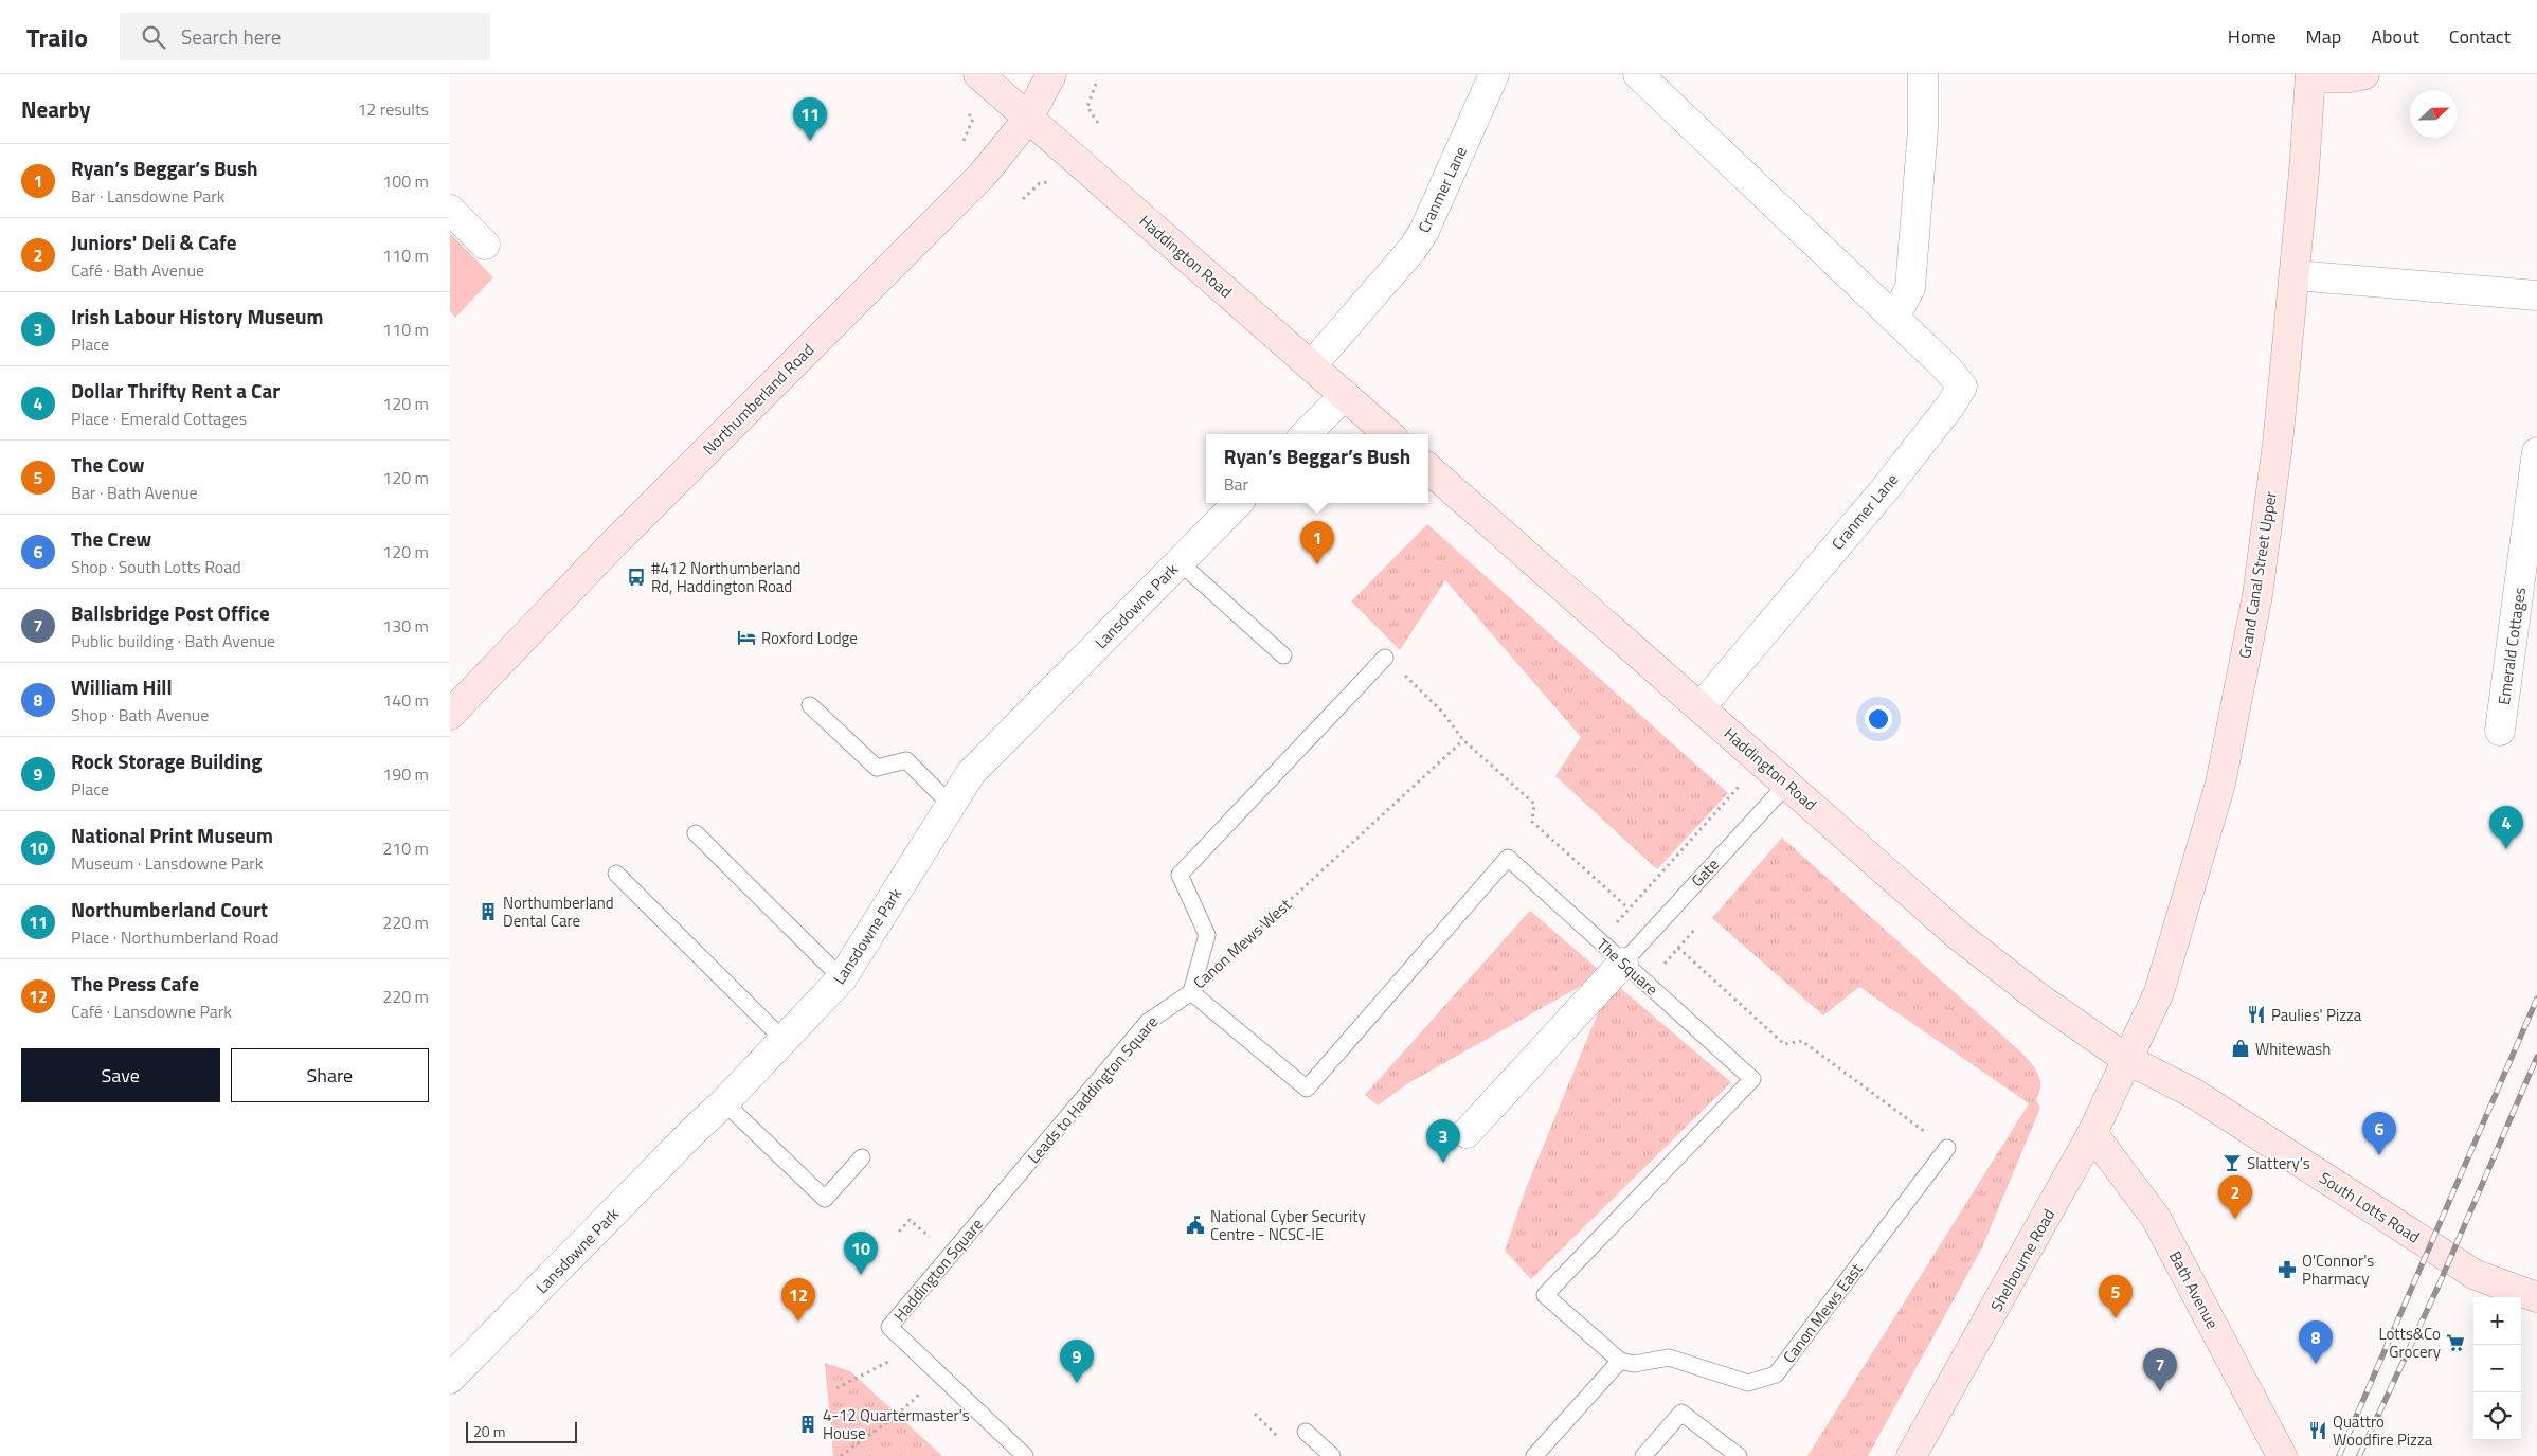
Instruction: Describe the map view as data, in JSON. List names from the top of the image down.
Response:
{
  "streets": {
    "main road": [
      "Haddington Road",
      "Northumberland Road",
      "Grand Canal Street Upper",
      "South Lotts Road",
      "Shelbourne Road",
      "Bath Avenue"
    ],
    "street": ["Cranmer Lane", "Lansdowne Park", "Emerald Cottages"],
    "lane": [
      "Gate",
      "Canon Mews West",
      "The Square",
      "Leads to Haddington Square",
      "Haddington Square",
      "Canon Mews East"
    ]
  },
  "crossings": [
    ["Cranmer Lane", "Haddington Road"],
    ["Haddington Road", "Northumberland Road"],
    ["Haddington Road", "Grand Canal Street Upper"],
    ["Haddington Road", "Gate"],
    ["Haddington Road", "South Lotts Road"],
    ["Haddington Road", "Shelbourne Road"],
    ["Grand Canal Street Upper", "South Lotts Road"],
    ["Grand Canal Street Upper", "Shelbourne Road"],
    ["Gate", "The Square"],
    ["Canon Mews West", "The Square"],
    ["Canon Mews West", "Leads to Haddington Square"],
    ["The Square", "Leads to Haddington Square"],
    ["The Square", "Canon Mews East"],
    ["Leads to Haddington Square", "Haddington Square"],
    ["South Lotts Road", "Shelbourne Road"],
    ["Shelbourne Road", "Bath Avenue"]
  ],
  "places": {
    "bus stop": ["#412 Northumberland Rd, Haddington Road"],
    "hotel": ["Roxford Lodge"],
    "building": ["Northumberland Dental Care", "4-12 Quartermaster's House"],
    "restaurant": ["Paulies' Pizza", "Quattro Woodfire Pizza"],
    "shop": ["Whitewash"],
    "bar": ["Slattery’s"],
    "public building": ["National Cyber Security Centre - NCSC-IE"],
    "pharmacy": ["O'Connor's Pharmacy"],
    "supermarket": ["Lotts&Co Grocery"]
  },
  "scale_bar": "20 m",
  "north": "right",
  "page": {
    "header": "Trailo",
    "search": "Search here",
    "nav": [
      "Home",
      "Map",
      "About",
      "Contact"
    ],
    "heading": ["Nearby", "12 results"],
    "pins": [
      "11",
      "1",
      "4",
      "6",
      "3",
      "2",
      "10",
      "5",
      "12",
      "8",
      "9",
      "7"
    ],
    "list": [
      {
        "mark": "1",
        "name": "Ryan’s Beggar’s Bush",
        "note": "Bar · Lansdowne Park",
        "value": "100 m"
      },
      {
        "mark": "2",
        "name": "Juniors' Deli & Cafe",
        "note": "Café · Bath Avenue",
        "value": "110 m"
      },
      {
        "mark": "3",
        "name": "Irish Labour History Museum",
        "note": "Place",
        "value": "110 m"
      },
      {
        "mark": "4",
        "name": "Dollar Thrifty Rent a Car",
        "note": "Place · Emerald Cottages",
        "value": "120 m"
      },
      {
        "mark": "5",
        "name": "The Cow",
        "note": "Bar · Bath Avenue",
        "value": "120 m"
      },
      {
        "mark": "6",
        "name": "The Crew",
        "note": "Shop · South Lotts Road",
        "value": "120 m"
      },
      {
        "mark": "7",
        "name": "Ballsbridge Post Office",
        "note": "Public building · Bath Avenue",
        "value": "130 m"
      },
      {
        "mark": "8",
        "name": "William Hill",
        "note": "Shop · Bath Avenue",
        "value": "140 m"
      },
      {
        "mark": "9",
        "name": "Rock Storage Building",
        "note": "Place",
        "value": "190 m"
      },
      {
        "mark": "10",
        "name": "National Print Museum",
        "note": "Museum · Lansdowne Park",
        "value": "210 m"
      },
      {
        "mark": "11",
        "name": "Northumberland Court",
        "note": "Place · Northumberland Road",
        "value": "220 m"
      },
      {
        "mark": "12",
        "name": "The Press Cafe",
        "note": "Café · Lansdowne Park",
        "value": "220 m"
      }
    ],
    "popup": ["Ryan’s Beggar’s Bush", "Bar"],
    "buttons": ["Save", "Share"],
    "map_buttons": ["+", "−"],
    "scale": "20 m"
  }
}
